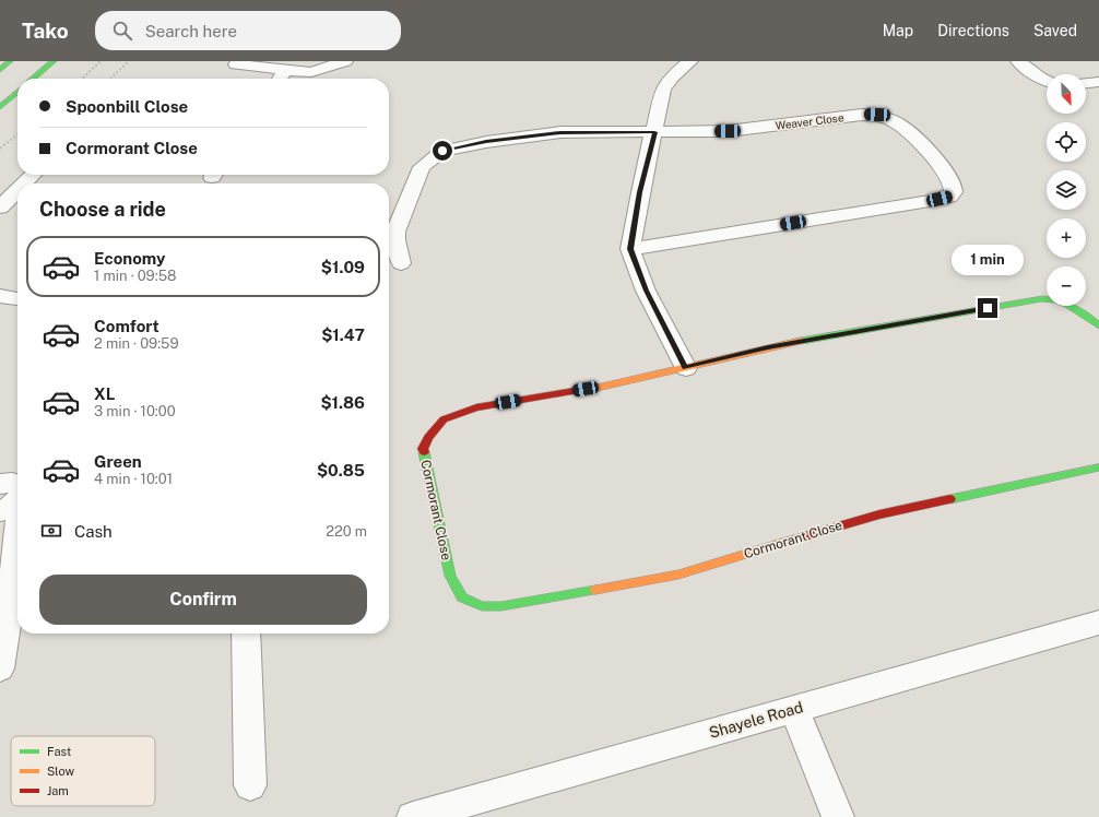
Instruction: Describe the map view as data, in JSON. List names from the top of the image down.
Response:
{
  "streets": {
    "street": ["Weaver Close", "Cormorant Close", "Shayele Road"]
  },
  "legend": ["Fast", "Slow", "Jam"],
  "north": "bottom right",
  "page": {
    "header": "Tako",
    "search": "Search here",
    "nav": ["Map", "Directions", "Saved"],
    "map_buttons": ["+", "−"],
    "banner": ["Spoonbill Close", "Cormorant Close"],
    "heading": "Choose a ride",
    "list": [
      {
        "name": "Economy",
        "note": "1 min · 09:58",
        "value": "$1.09"
      },
      {
        "name": "Comfort",
        "note": "2 min · 09:59",
        "value": "$1.47"
      },
      {
        "name": "XL",
        "note": "3 min · 10:00",
        "value": "$1.86"
      },
      {
        "name": "Green",
        "note": "4 min · 10:01",
        "value": "$0.85"
      }
    ],
    "bubble": "1 min",
    "pay": ["Cash", "220 m"],
    "buttons": "Confirm"
  }
}
